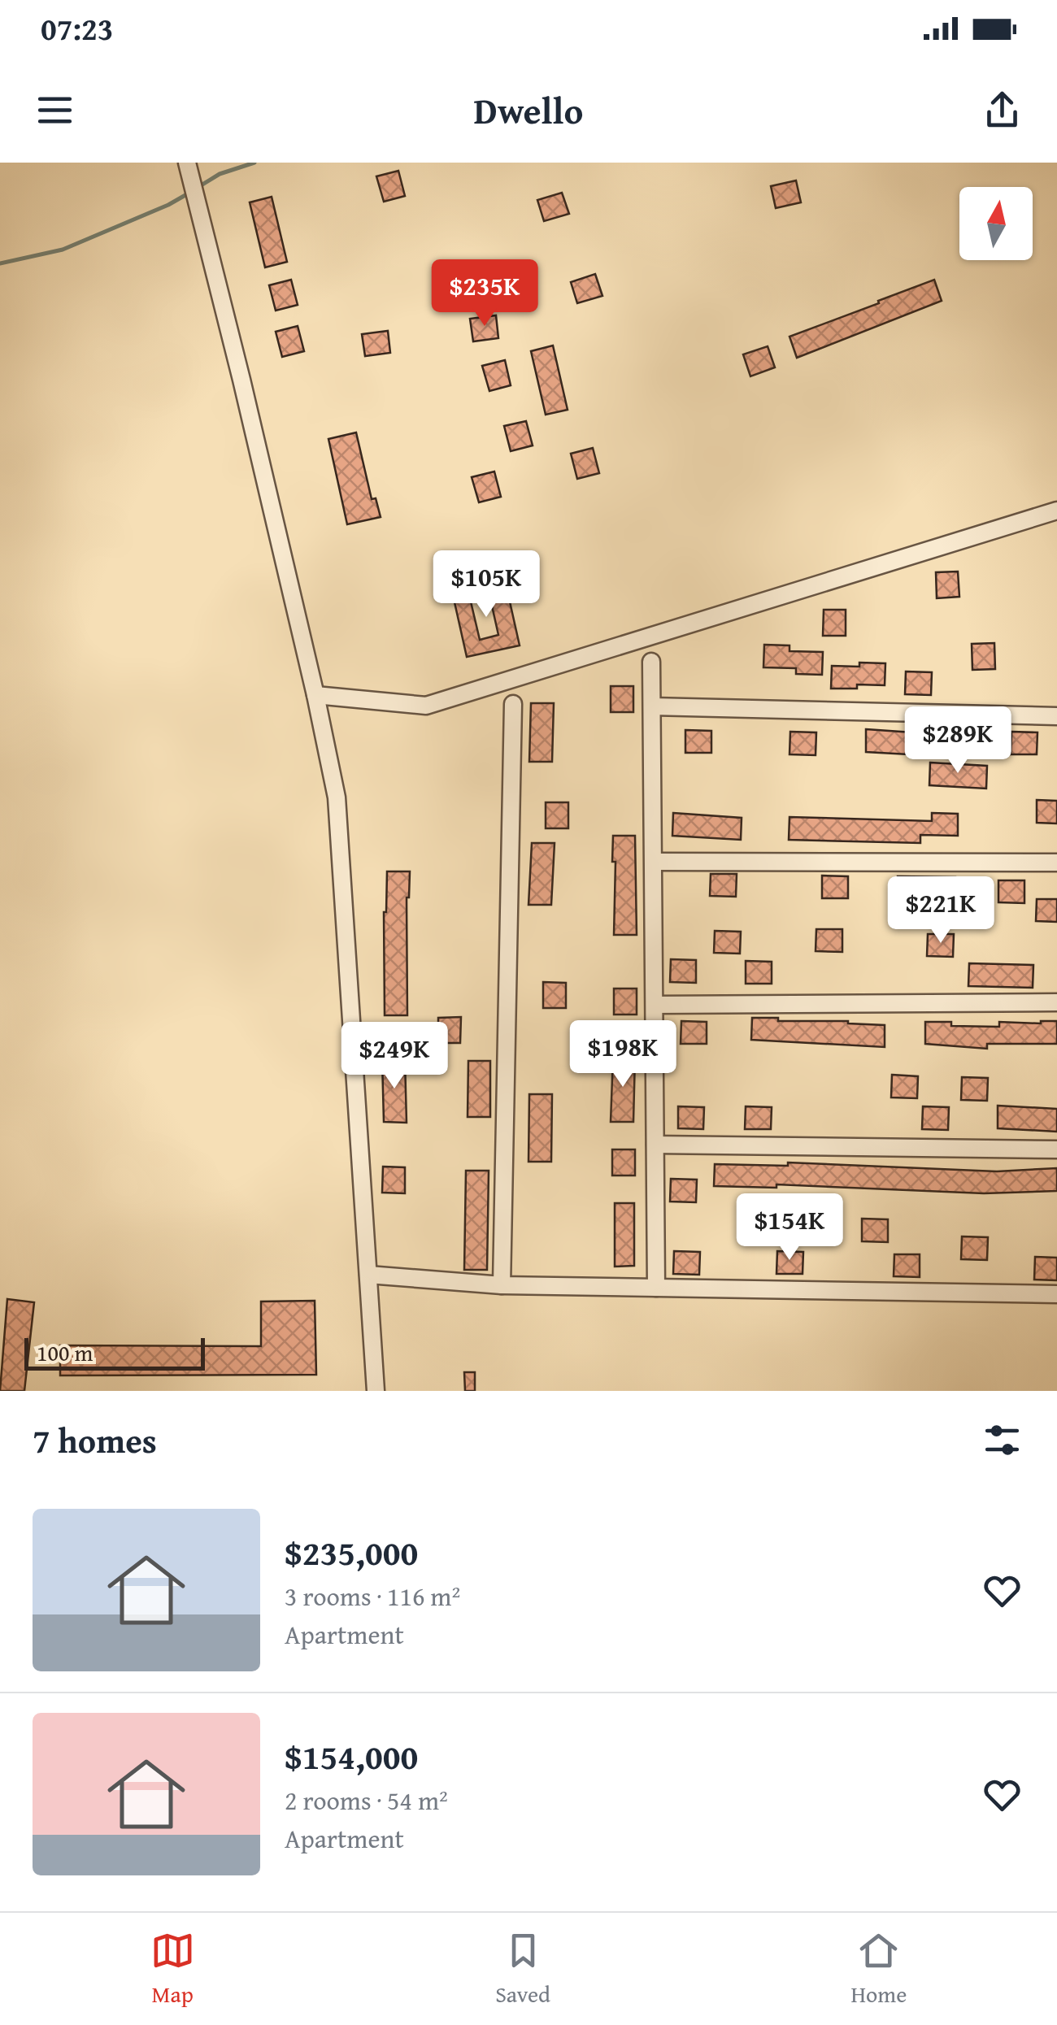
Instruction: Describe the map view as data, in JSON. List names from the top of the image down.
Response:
{
  "scale_bar": "100 m",
  "north": "top",
  "page": {
    "status": "07:23",
    "header": "Dwello",
    "price": [
      "$235K",
      "$105K",
      "$289K",
      "$221K",
      "$198K",
      "$249K",
      "$154K"
    ],
    "scale": "100 m",
    "heading": "7 homes",
    "list": [
      {
        "name": "$235,000",
        "note": "3 rooms · 116 m² · Apartment"
      },
      {
        "name": "$154,000",
        "note": "2 rooms · 54 m² · Apartment"
      }
    ],
    "tabs": ["Map", "Saved", "Home"]
  }
}
